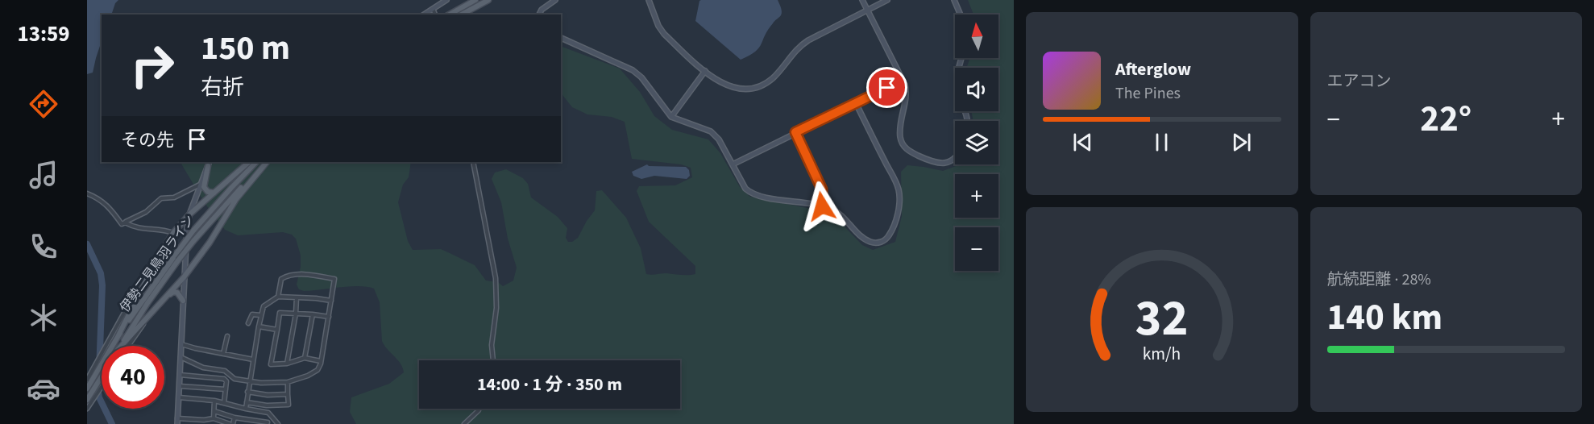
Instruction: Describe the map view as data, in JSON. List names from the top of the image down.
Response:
{
  "streets": {
    "main road": ["伊勢二見鳥羽ライン"]
  },
  "north": "top",
  "page": {
    "tabs": "13:59",
    "tile": [
      "エアコン",
      ["航続距離 · 28%", "140 km"]
    ],
    "map_buttons": ["+", "−"],
    "turn": ["150 m", "右折"],
    "song": ["Afterglow", "The Pines"],
    "heat": ["−", "22°", "+"],
    "then": "その先",
    "limit": "40",
    "trip": "14:00 · 1 分 · 350 m",
    "gauge": ["32", "km/h"]
  }
}
